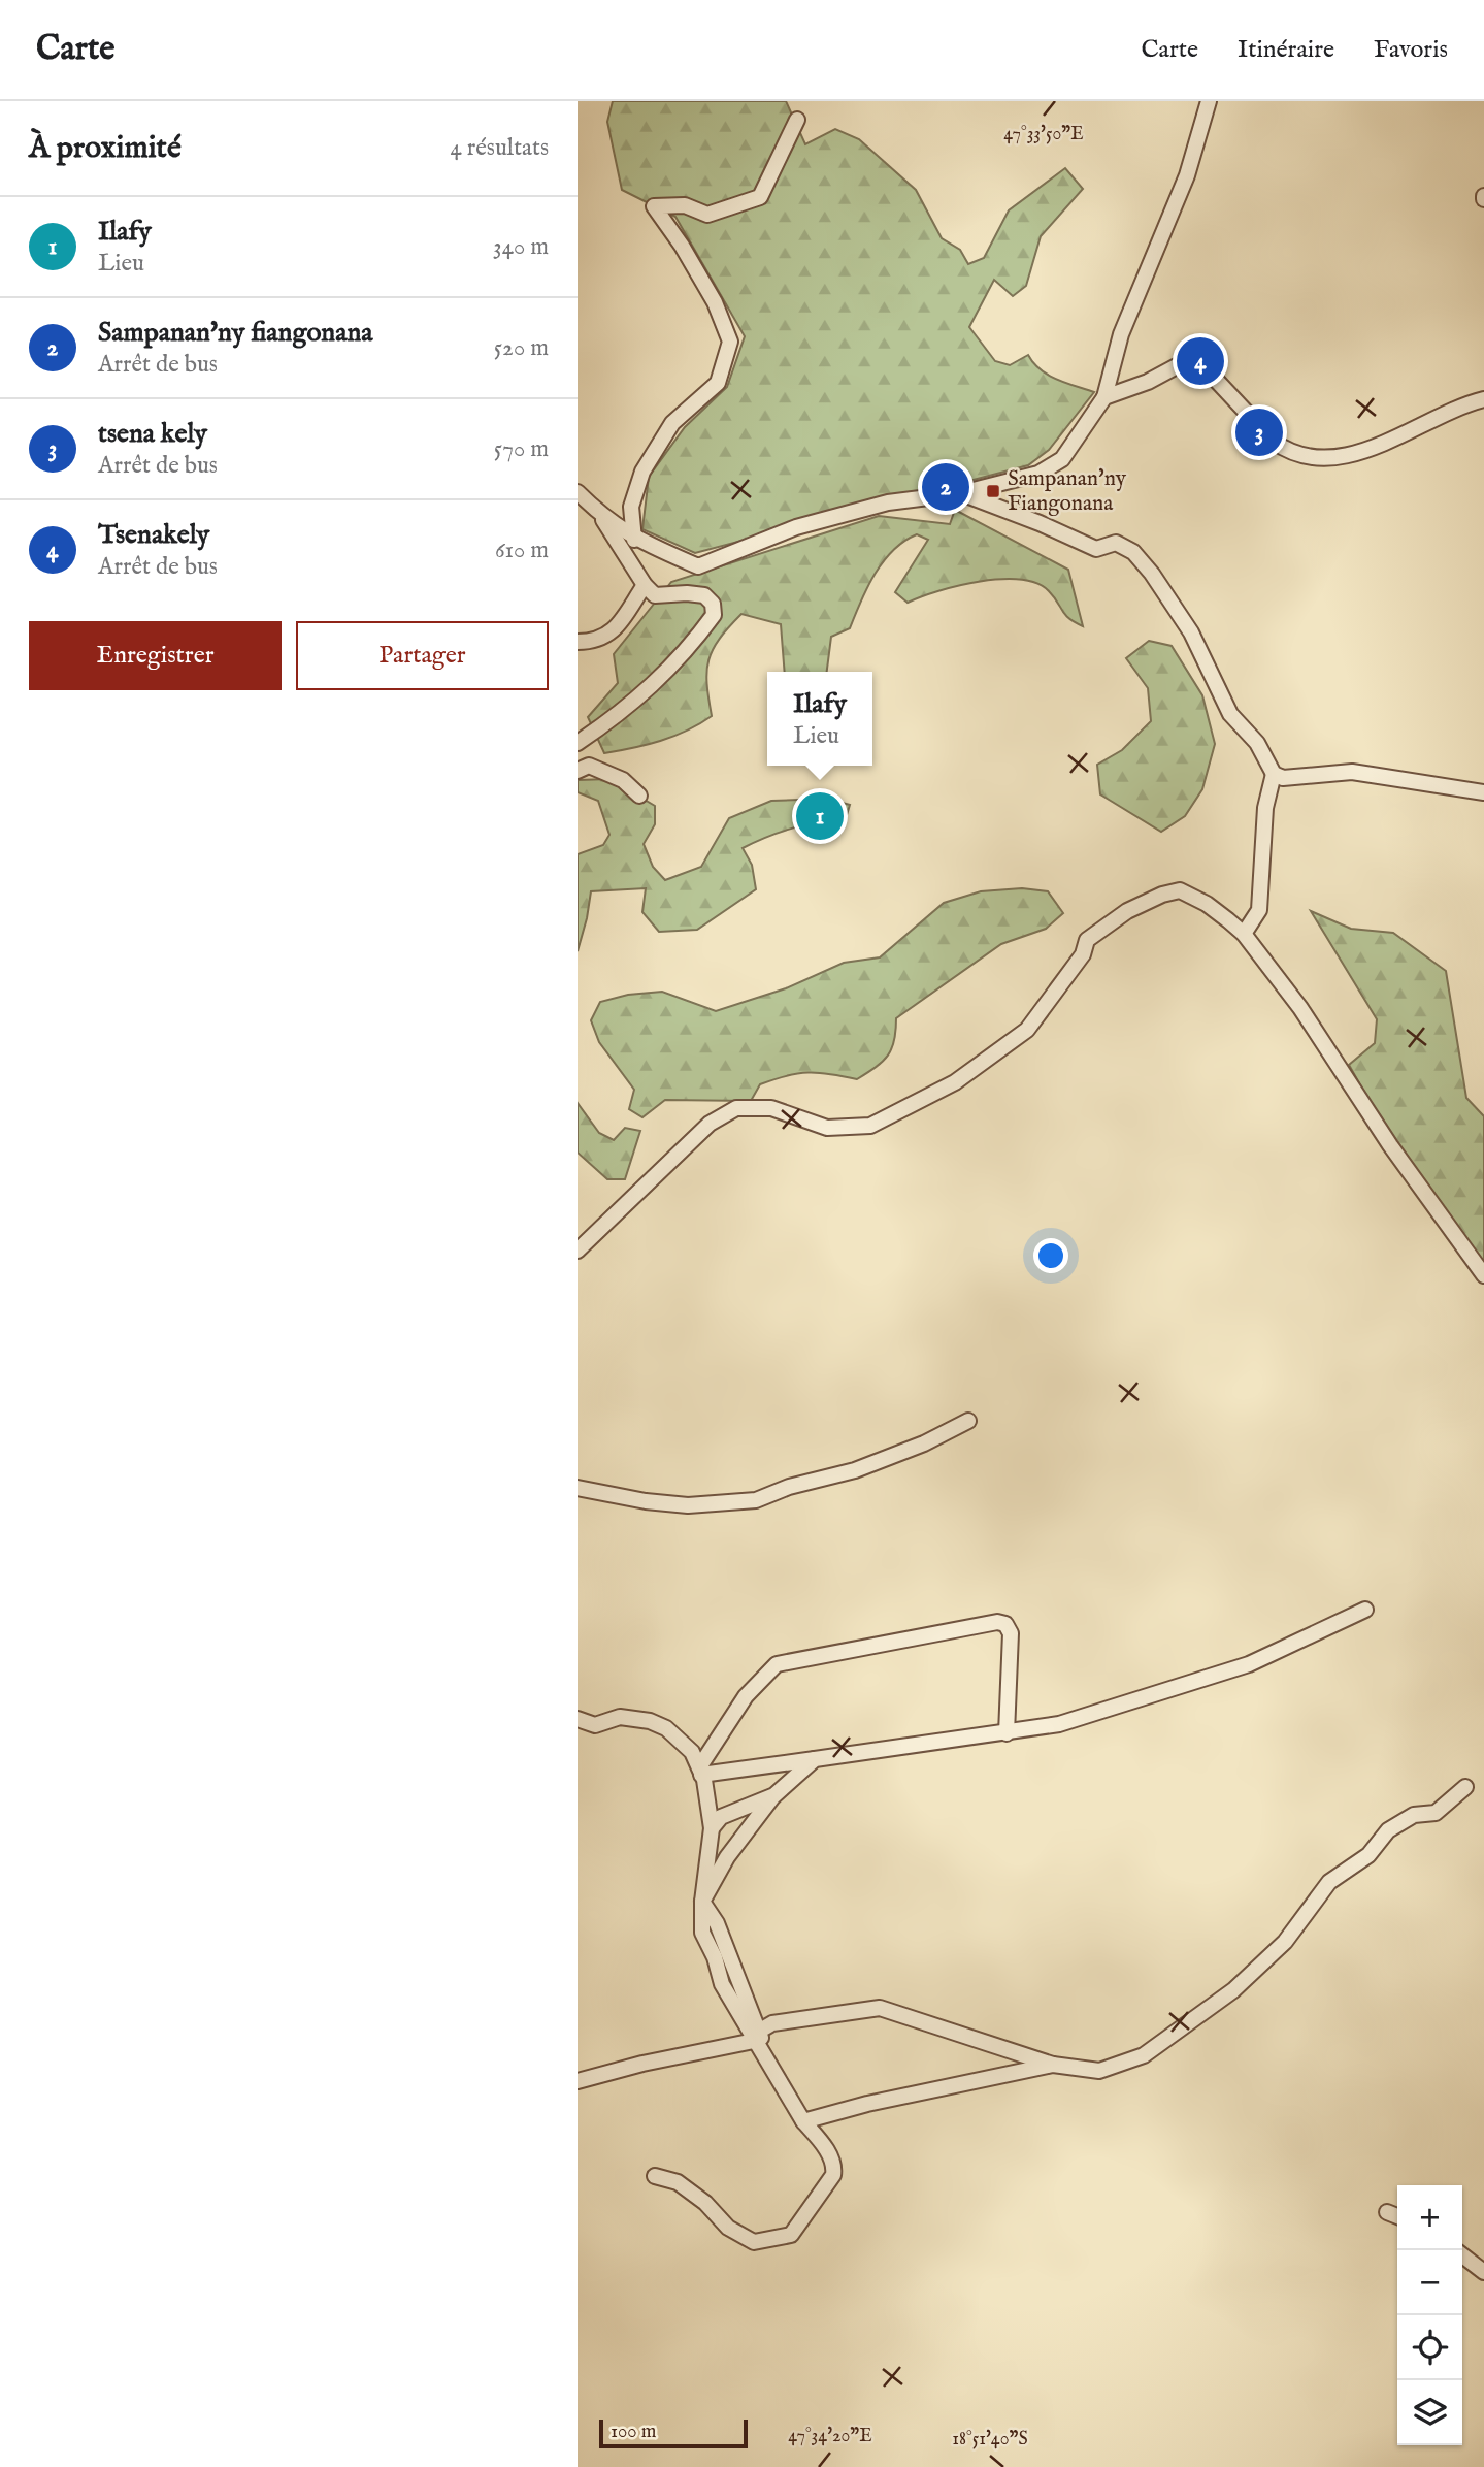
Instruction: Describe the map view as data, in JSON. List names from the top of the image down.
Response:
{
  "places": {
    "transit": ["Sampanan'ny Fiangonana"]
  },
  "scale_bar": "100 m",
  "page": {
    "header": "Carte",
    "nav": ["Carte", "Itinéraire", "Favoris"],
    "heading": ["À proximité", "4 résultats"],
    "list": [
      {
        "mark": "1",
        "name": "Ilafy",
        "note": "Lieu",
        "value": "340 m"
      },
      {
        "mark": "2",
        "name": "Sampanan'ny fiangonana",
        "note": "Arrêt de bus",
        "value": "520 m"
      },
      {
        "mark": "3",
        "name": "tsena kely",
        "note": "Arrêt de bus",
        "value": "570 m"
      },
      {
        "mark": "4",
        "name": "Tsenakely",
        "note": "Arrêt de bus",
        "value": "610 m"
      }
    ],
    "pins": [
      "4",
      "3",
      "2",
      "1"
    ],
    "buttons": ["Enregistrer", "Partager"],
    "popup": ["Ilafy", "Lieu"],
    "map_buttons": ["+", "−"],
    "scale": "100 m"
  },
  "coordinates": ["47°33'50\"E", "47°34'20\"E", "18°51'40\"S"]
}
